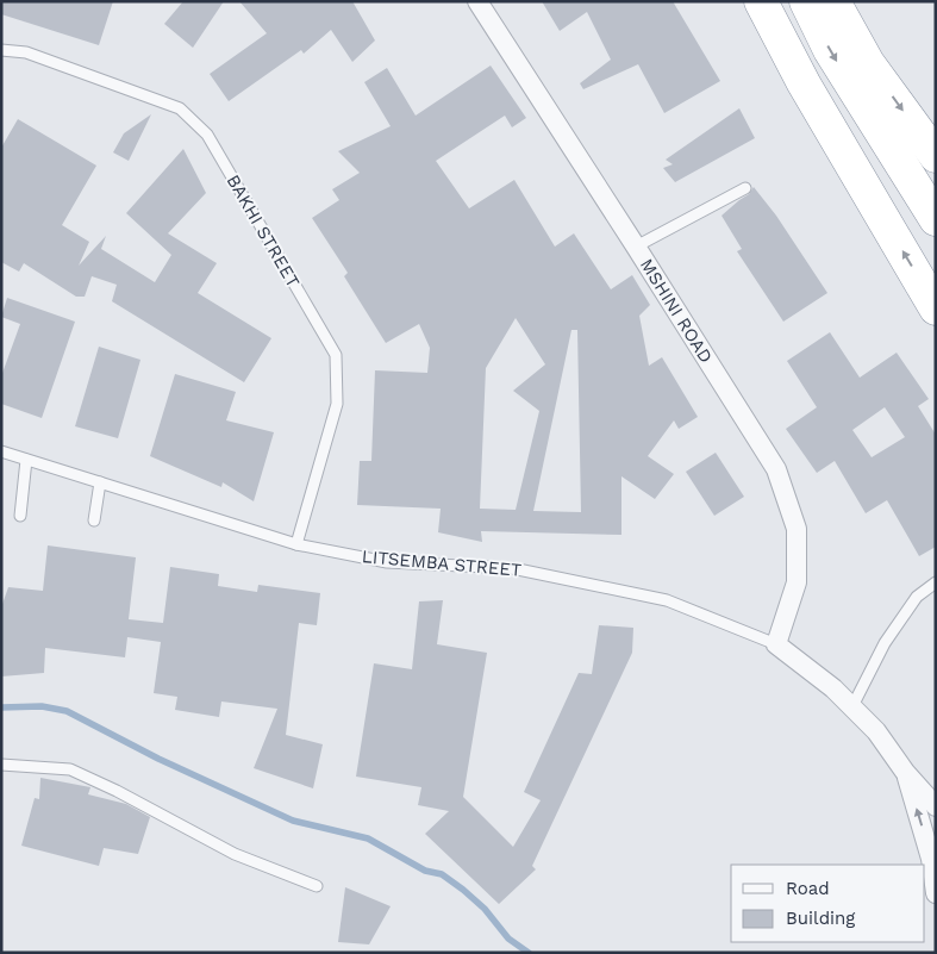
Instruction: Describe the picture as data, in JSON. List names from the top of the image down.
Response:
{
  "streets": {
    "street": ["MSHINI ROAD", "LITSEMBA STREET"],
    "lane": ["BAKHI STREET"]
  },
  "crossings": [
    ["BAKHI STREET", "LITSEMBA STREET"],
    ["MSHINI ROAD", "LITSEMBA STREET"]
  ],
  "legend": ["Road", "Building"]
}
